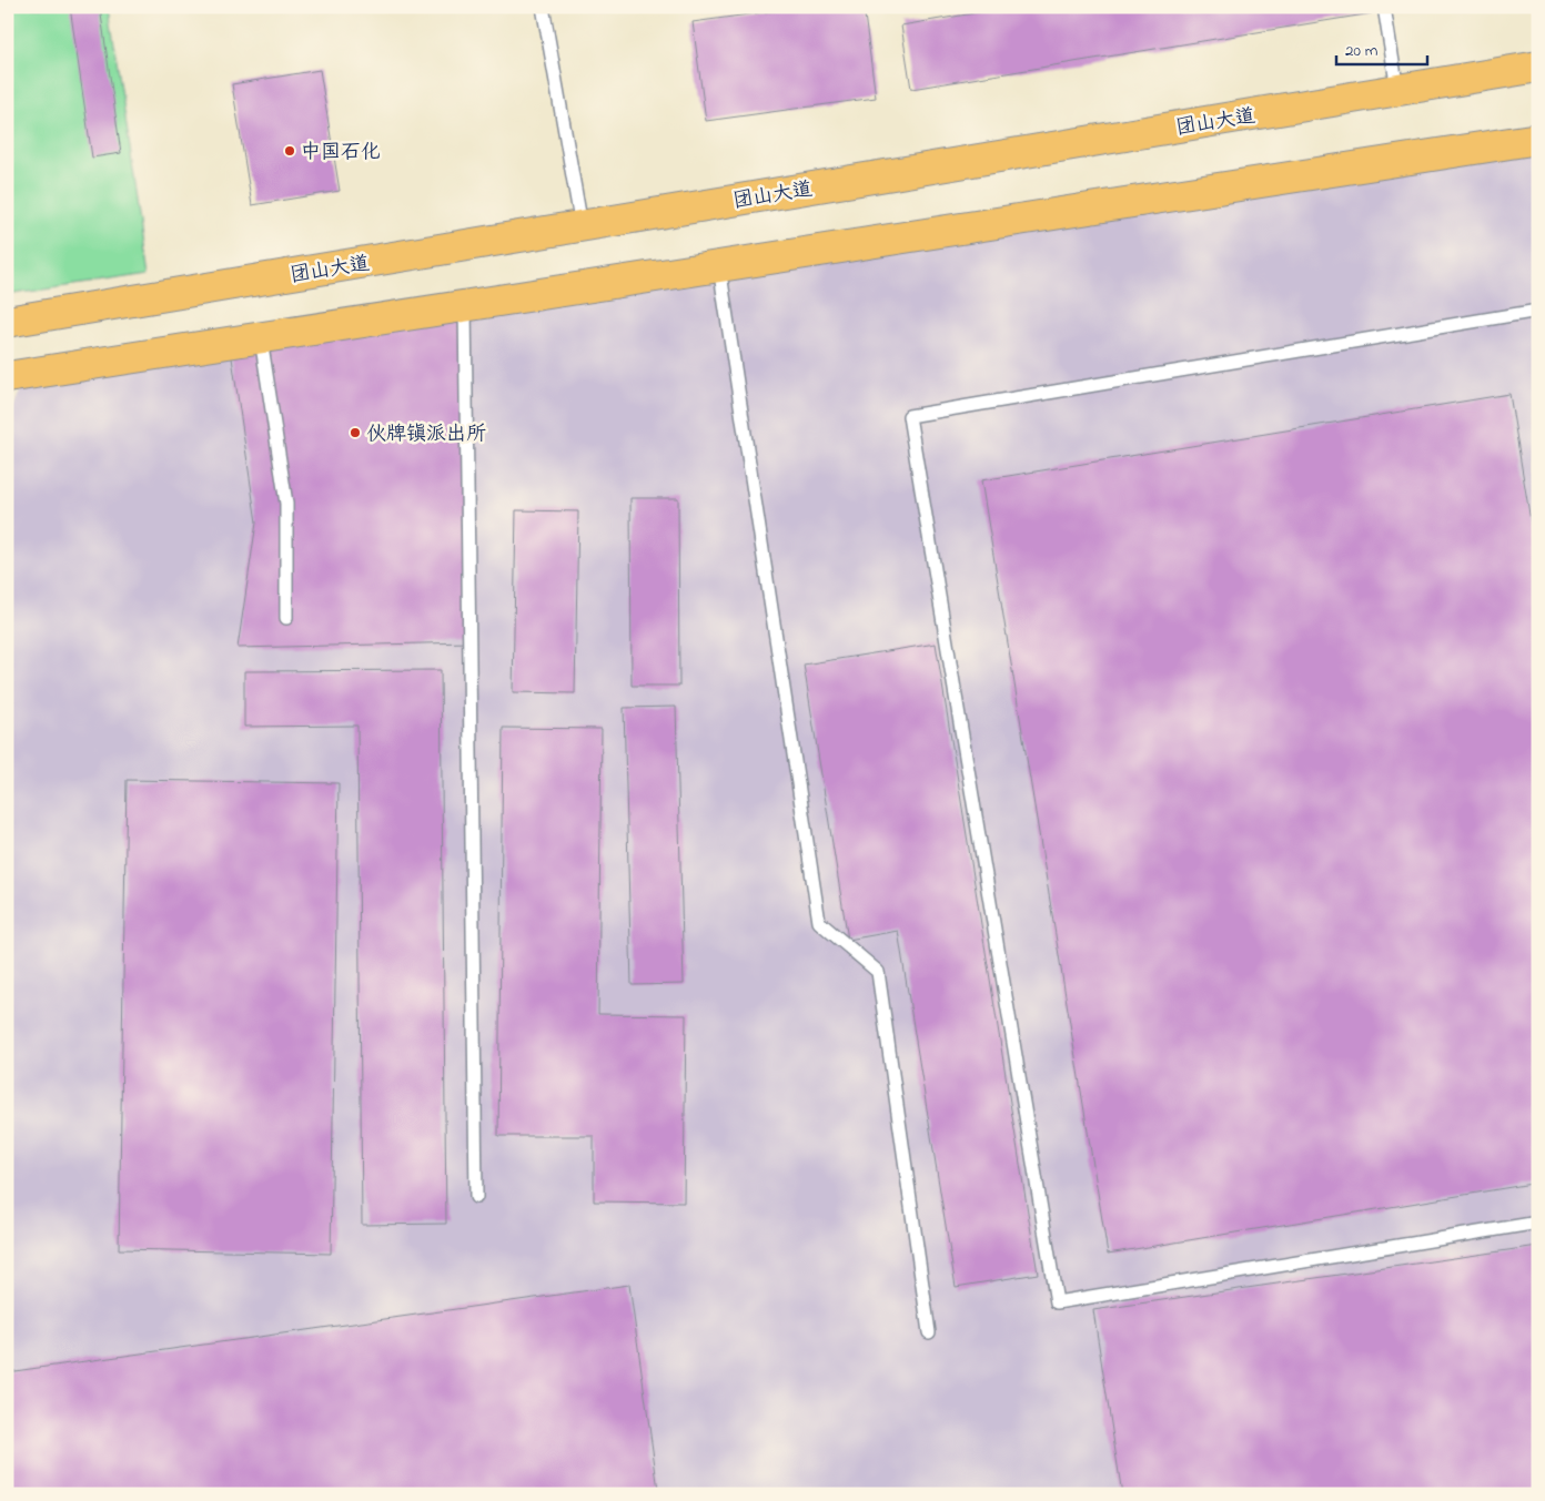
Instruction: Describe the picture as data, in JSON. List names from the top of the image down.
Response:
{
  "streets": {
    "highway": ["团山大道"]
  },
  "places": ["中国石化", "伙牌镇派出所"],
  "scale_bar": "20 m"
}
